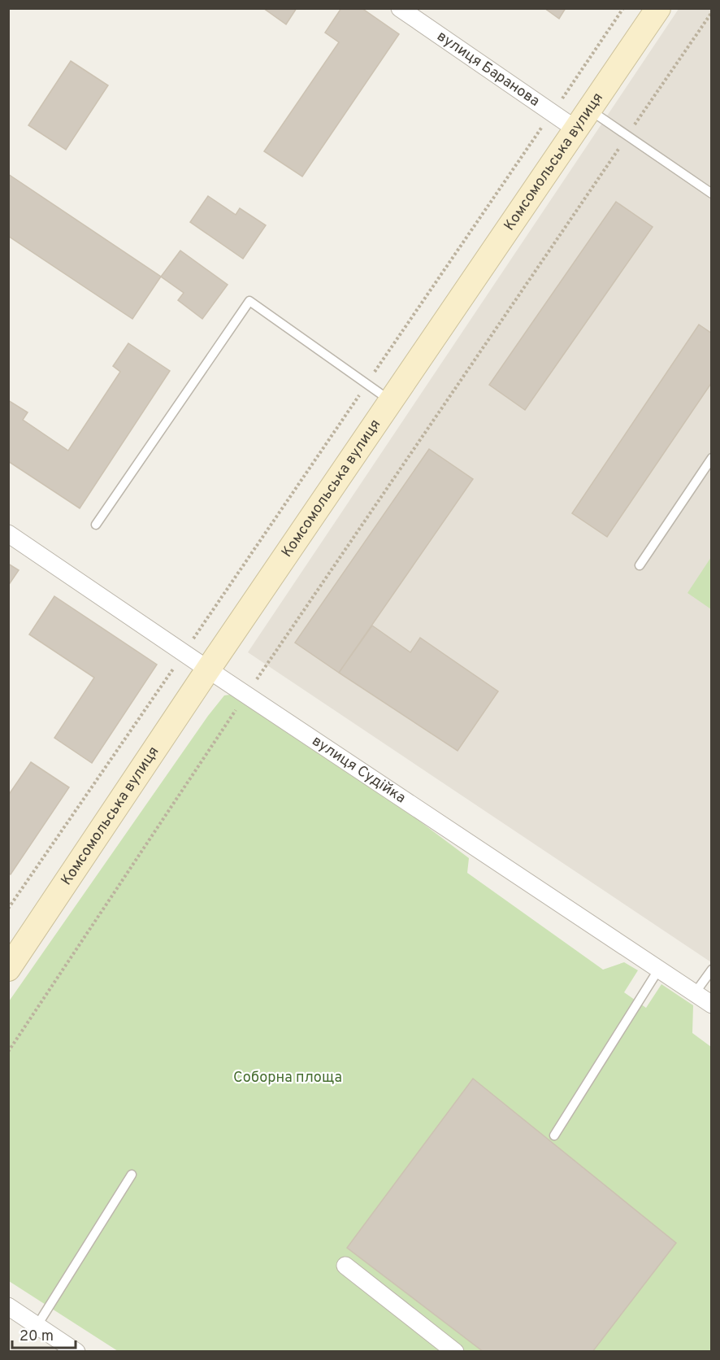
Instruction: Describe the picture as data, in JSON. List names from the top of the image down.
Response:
{
  "streets": {
    "street": ["вулиця Баранова", "Комсомольська вулиця", "вулиця Судійка"]
  },
  "crossings": [
    ["вулиця Баранова", "Комсомольська вулиця"],
    ["Комсомольська вулиця", "вулиця Судійка"]
  ],
  "parks": ["Соборна площа"],
  "scale_bar": "20 m"
}
